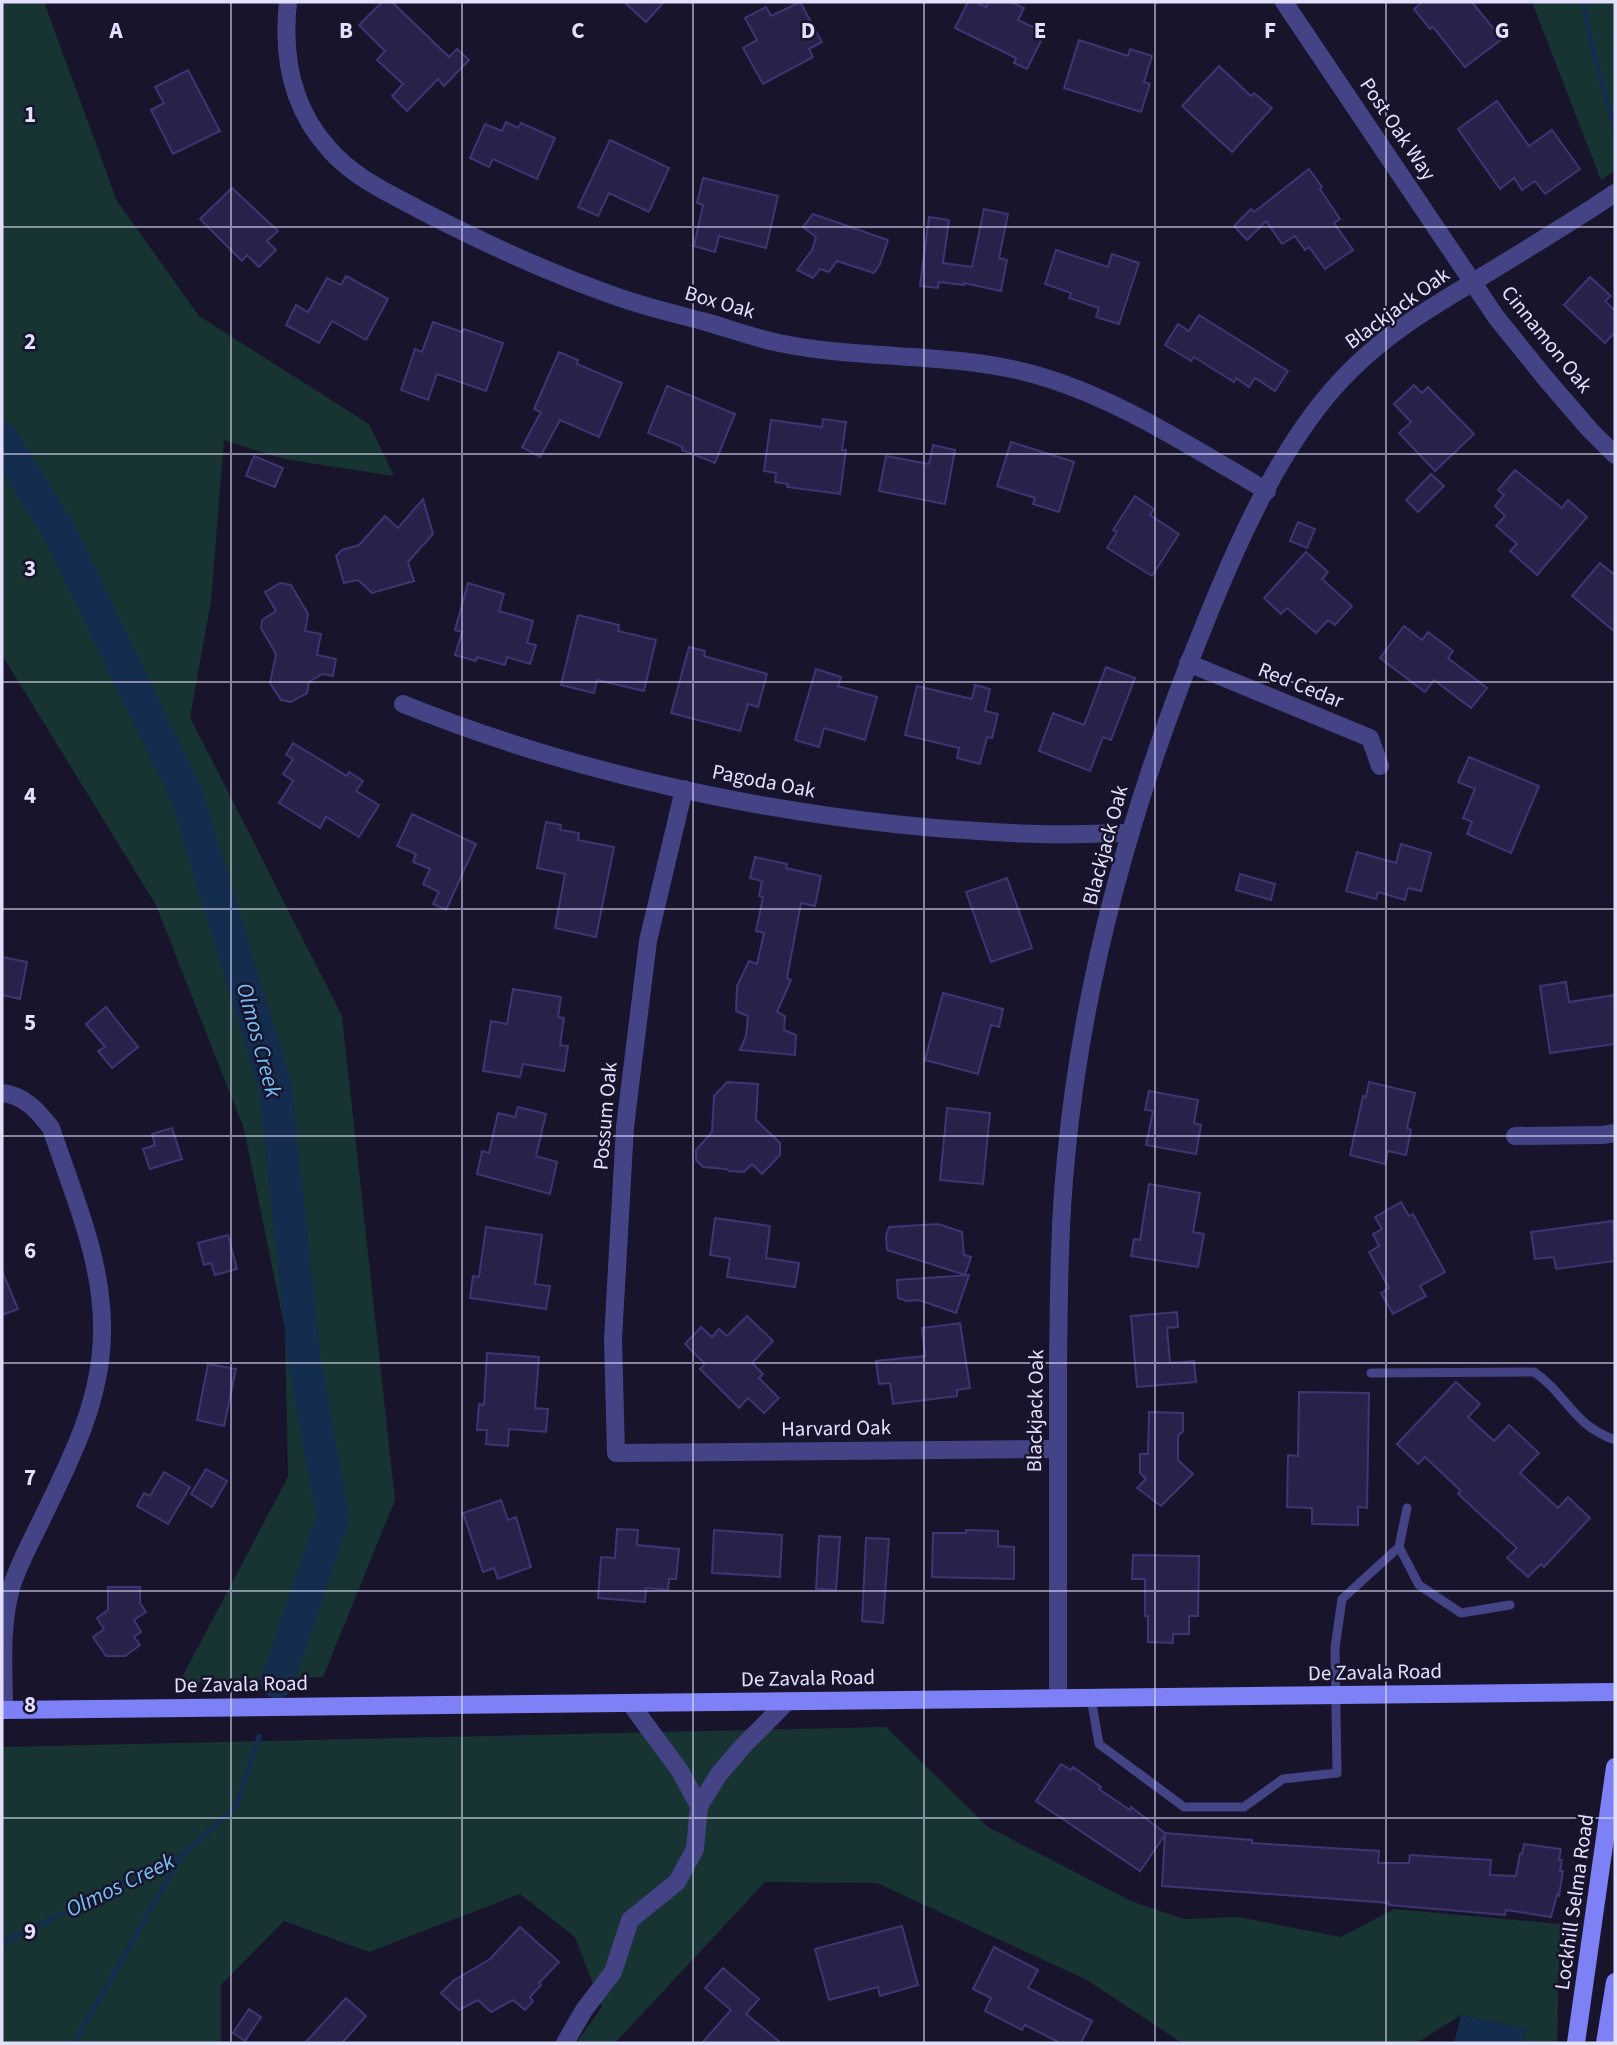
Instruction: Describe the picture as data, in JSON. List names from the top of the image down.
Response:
{
  "streets": {
    "main road": ["De Zavala Road", "Lockhill Selma Road"],
    "street": [
      "Post Oak Way",
      "Box Oak",
      "Blackjack Oak",
      "Cinnamon Oak",
      "Red Cedar",
      "Pagoda Oak",
      "Possum Oak",
      "Harvard Oak"
    ]
  },
  "crossings": [
    ["Post Oak Way", "Blackjack Oak"],
    ["Post Oak Way", "Cinnamon Oak"],
    ["Box Oak", "Blackjack Oak"],
    ["Blackjack Oak", "Cinnamon Oak"],
    ["Blackjack Oak", "Red Cedar"],
    ["Blackjack Oak", "Pagoda Oak"],
    ["Blackjack Oak", "Harvard Oak"],
    ["Blackjack Oak", "De Zavala Road"],
    ["Pagoda Oak", "Possum Oak"],
    ["Possum Oak", "Harvard Oak"]
  ],
  "water": ["Olmos Creek"],
  "grid": {
    "columns": [
      "A",
      "B",
      "C",
      "D",
      "E",
      "F",
      "G"
    ],
    "rows": [
      "1",
      "2",
      "3",
      "4",
      "5",
      "6",
      "7",
      "8",
      "9"
    ]
  }
}
